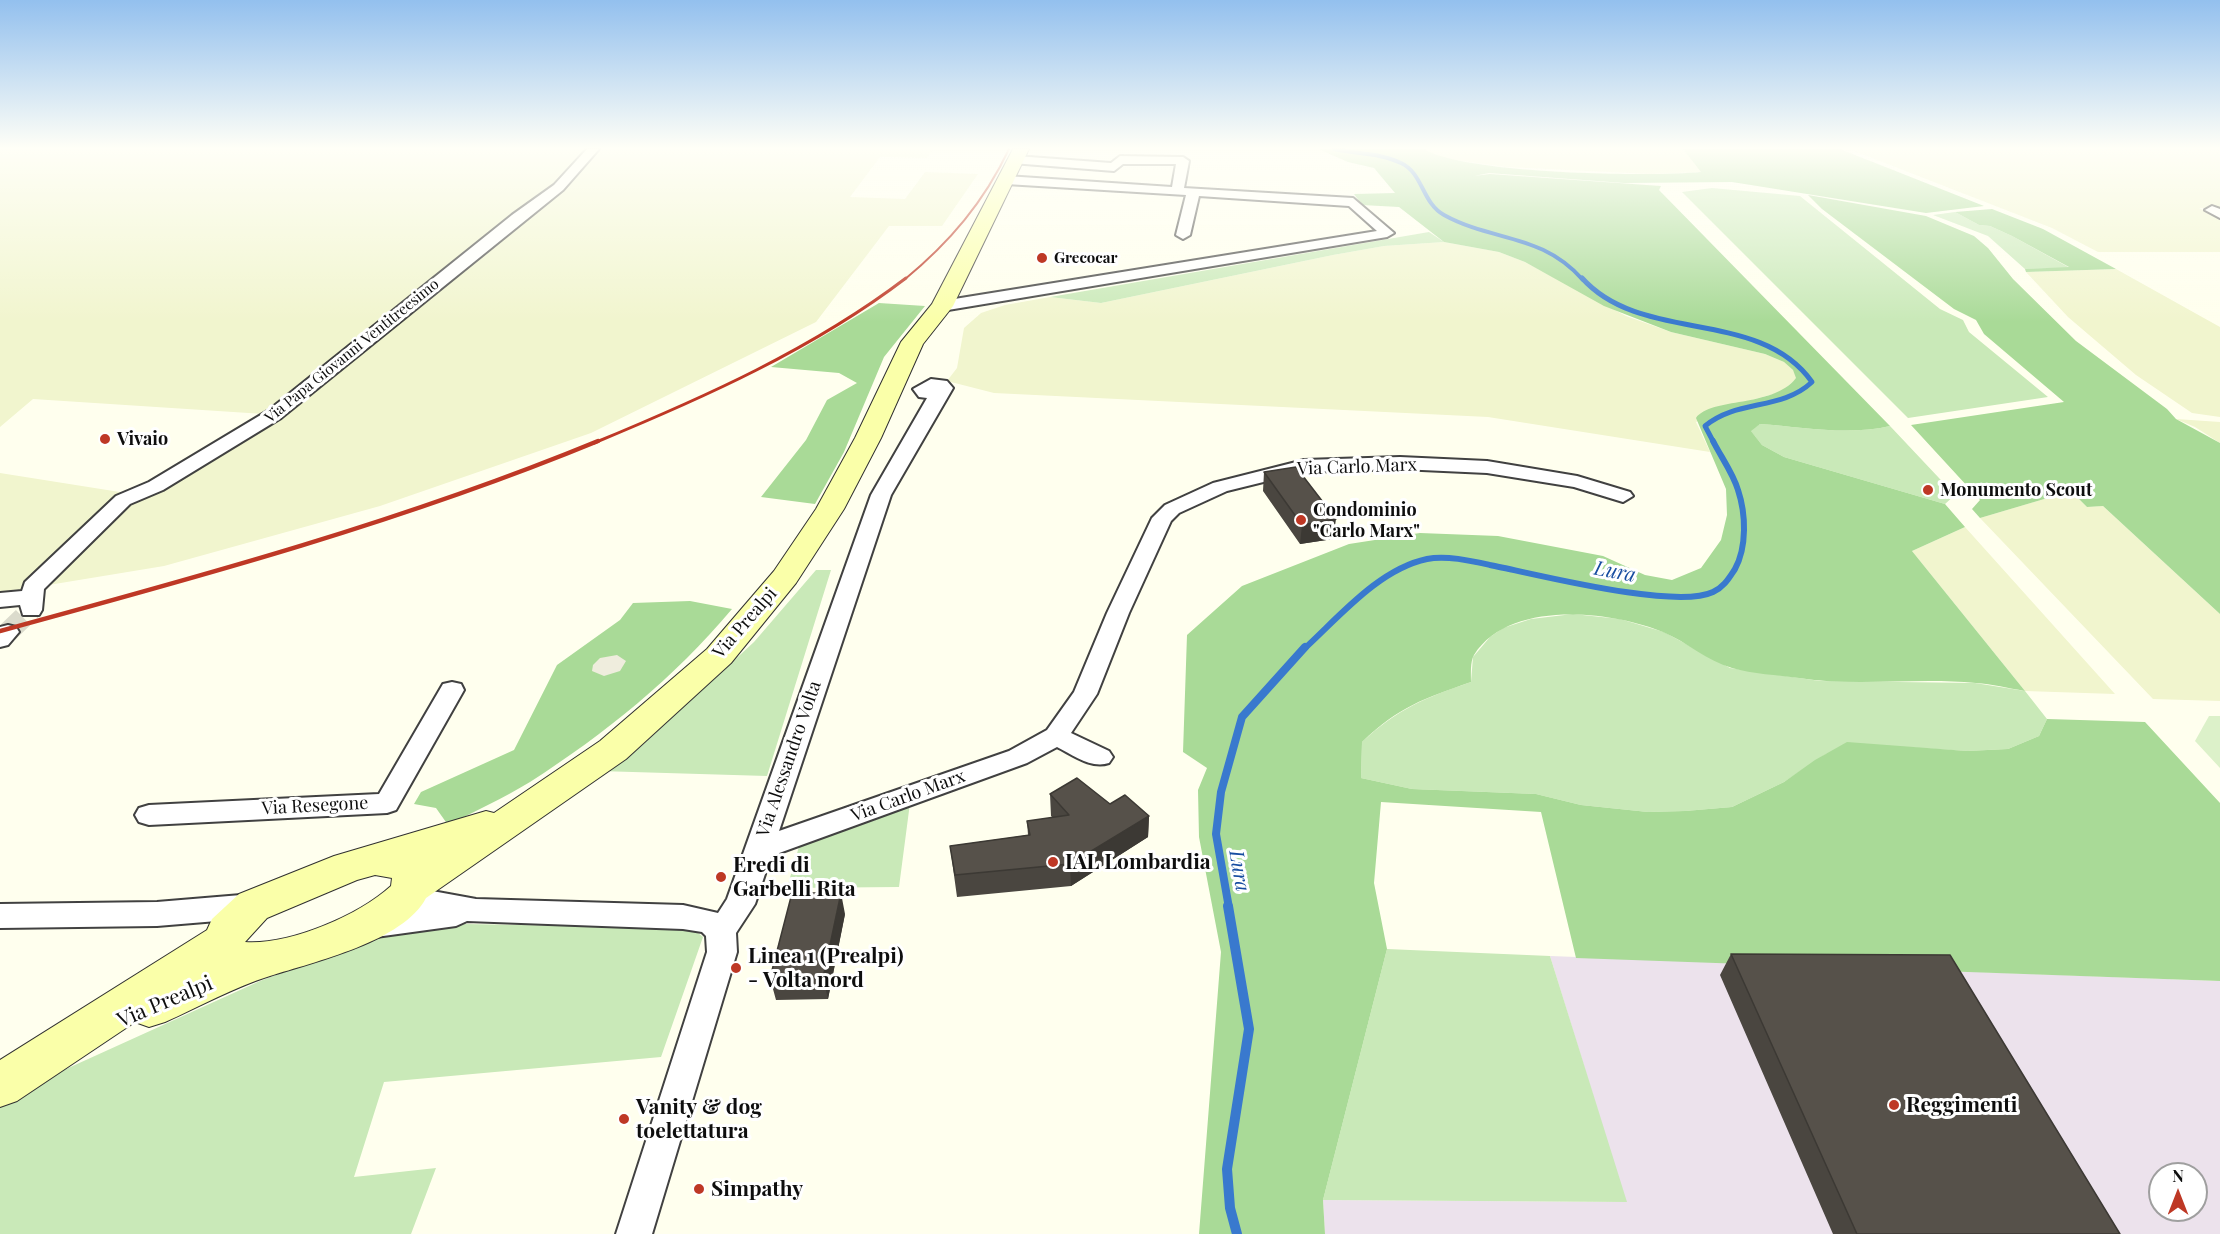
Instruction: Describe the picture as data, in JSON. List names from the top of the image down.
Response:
{
  "streets": {
    "street": [
      "Via Papa Giovanni Ventitreesimo",
      "Via Carlo Marx",
      "Via Prealpi",
      "Via Alessandro Volta",
      "Via Resegone"
    ]
  },
  "crossings": [
    ["Via Carlo Marx", "Via Alessandro Volta"]
  ],
  "water": ["Lura"],
  "places": [
    "Grecocar",
    "Vivaio",
    "Monumento Scout",
    "Condominio \"Carlo Marx\"",
    "IAL Lombardia",
    "Eredi di Garbelli Rita",
    "Linea 1 (Prealpi) - Volta nord",
    "Reggimenti",
    "Vanity & dog toelettatura",
    "Simpathy"
  ],
  "north": "top"
}
